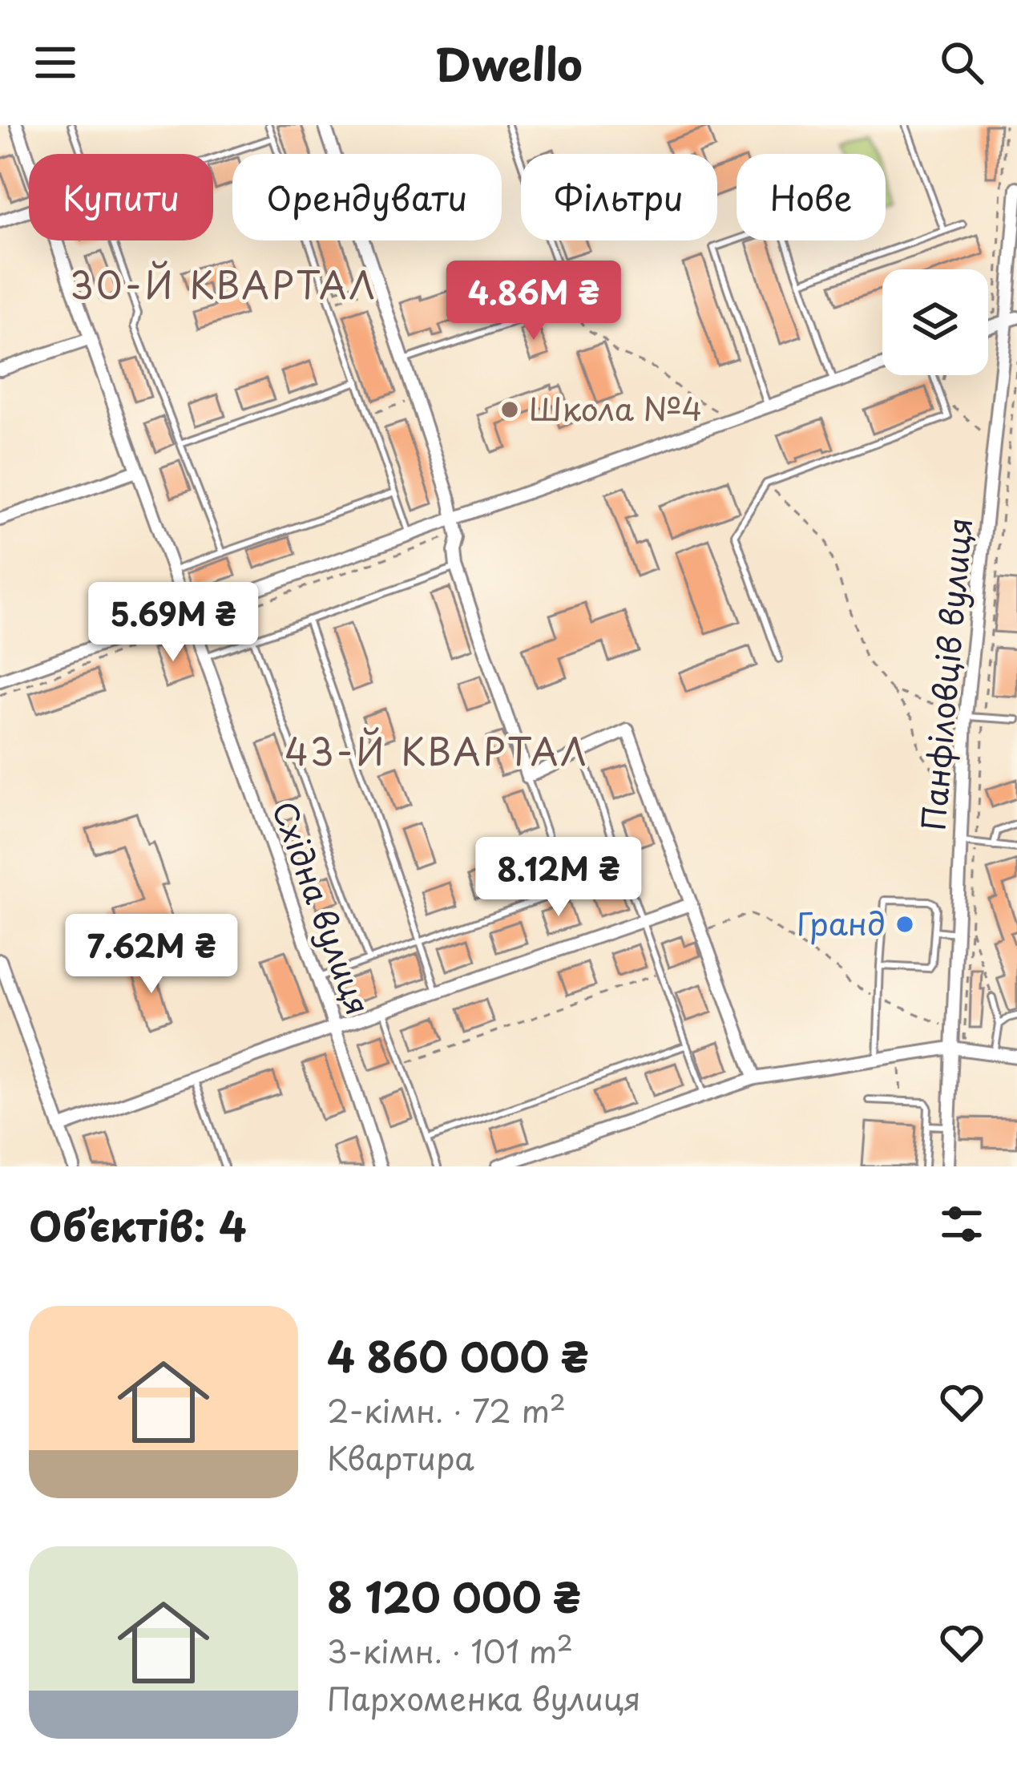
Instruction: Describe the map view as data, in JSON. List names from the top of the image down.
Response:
{
  "streets": {
    "street": ["Панфіловців вулиця", "Східна вулиця"]
  },
  "districts": ["30-Й КВАРТАЛ", "43-Й КВАРТАЛ"],
  "places": ["Школа №4", "Гранд"],
  "page": {
    "header": "Dwello",
    "chip": [
      "Купити",
      "Орендувати",
      "Фільтри",
      "Нове"
    ],
    "price": [
      "4.86M ₴",
      "5.69M ₴",
      "8.12M ₴",
      "7.62M ₴"
    ],
    "heading": "Об’єктів: 4",
    "list": [
      {
        "name": "4 860 000 ₴",
        "note": "2-кімн. · 72 m² · Квартира"
      },
      {
        "name": "8 120 000 ₴",
        "note": "3-кімн. · 101 m² · Пархоменка вулиця"
      }
    ]
  }
}
